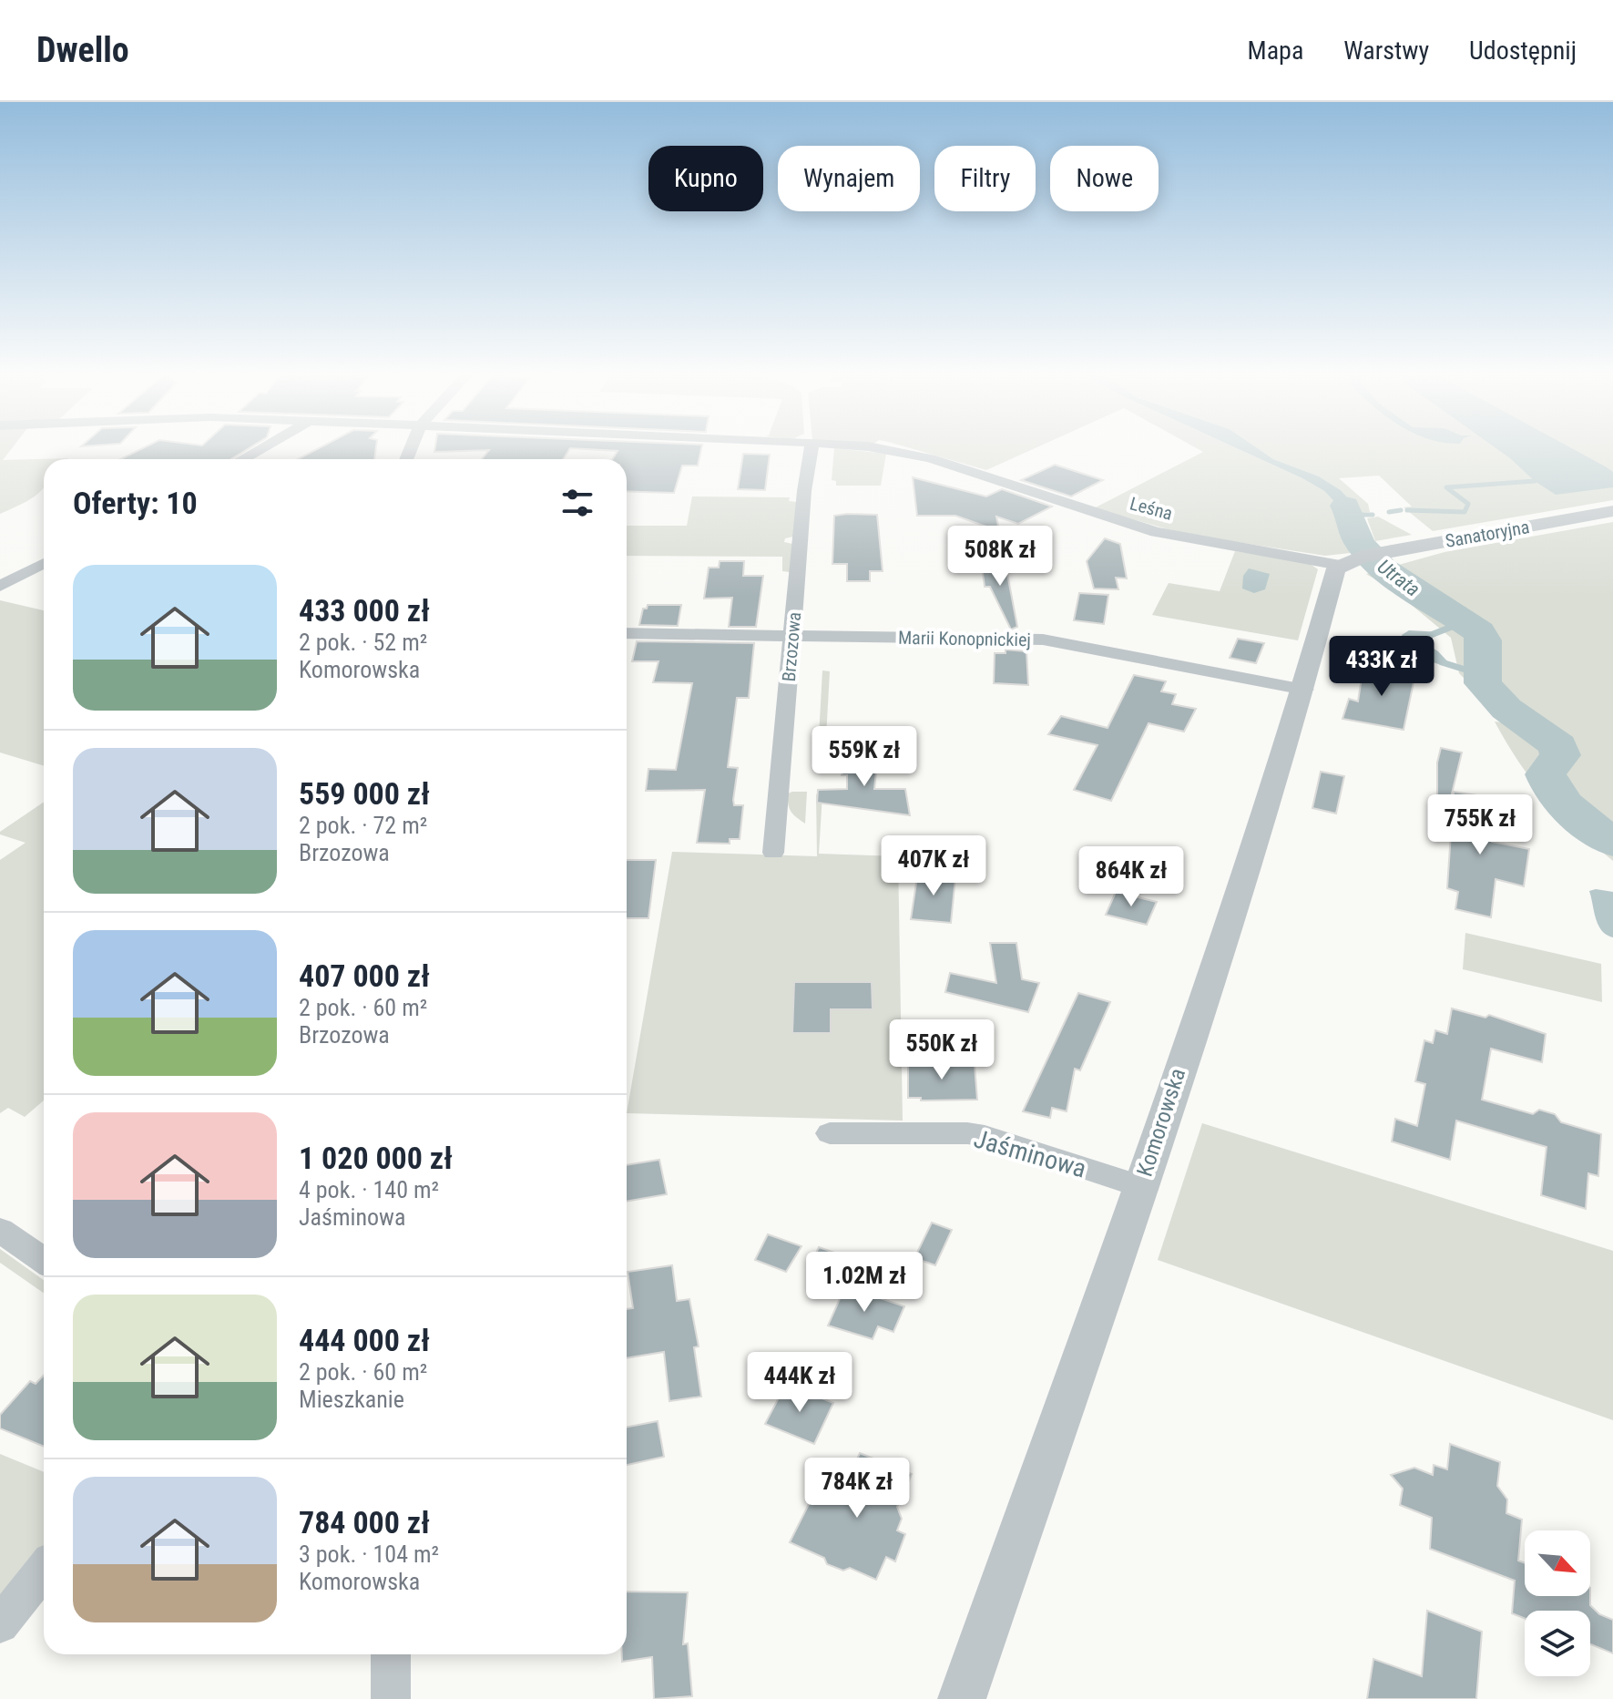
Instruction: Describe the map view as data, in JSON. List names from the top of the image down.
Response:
{
  "streets": {
    "street": [
      "Leśna",
      "Sanatoryjna",
      "Marii Konopnickiej",
      "Brzozowa",
      "Komorowska",
      "Jaśminowa"
    ]
  },
  "crossings": [
    ["Leśna", "Sanatoryjna"],
    ["Leśna", "Komorowska"],
    ["Sanatoryjna", "Komorowska"],
    ["Marii Konopnickiej", "Brzozowa"],
    ["Marii Konopnickiej", "Komorowska"],
    ["Komorowska", "Jaśminowa"]
  ],
  "water": ["Utrata"],
  "north": "bottom right",
  "page": {
    "header": "Dwello",
    "nav": ["Mapa", "Warstwy", "Udostępnij"],
    "chip": [
      "Kupno",
      "Wynajem",
      "Filtry",
      "Nowe"
    ],
    "heading": "Oferty: 10",
    "price": [
      "508K zł",
      "433K zł",
      "559K zł",
      "755K zł",
      "407K zł",
      "864K zł",
      "550K zł",
      "1.02M zł",
      "444K zł",
      "784K zł"
    ],
    "list": [
      {
        "name": "433 000 zł",
        "note": "2 pok. · 52 m² · Komorowska"
      },
      {
        "name": "559 000 zł",
        "note": "2 pok. · 72 m² · Brzozowa"
      },
      {
        "name": "407 000 zł",
        "note": "2 pok. · 60 m² · Brzozowa"
      },
      {
        "name": "1 020 000 zł",
        "note": "4 pok. · 140 m² · Jaśminowa"
      },
      {
        "name": "444 000 zł",
        "note": "2 pok. · 60 m² · Mieszkanie"
      },
      {
        "name": "784 000 zł",
        "note": "3 pok. · 104 m² · Komorowska"
      }
    ]
  }
}
